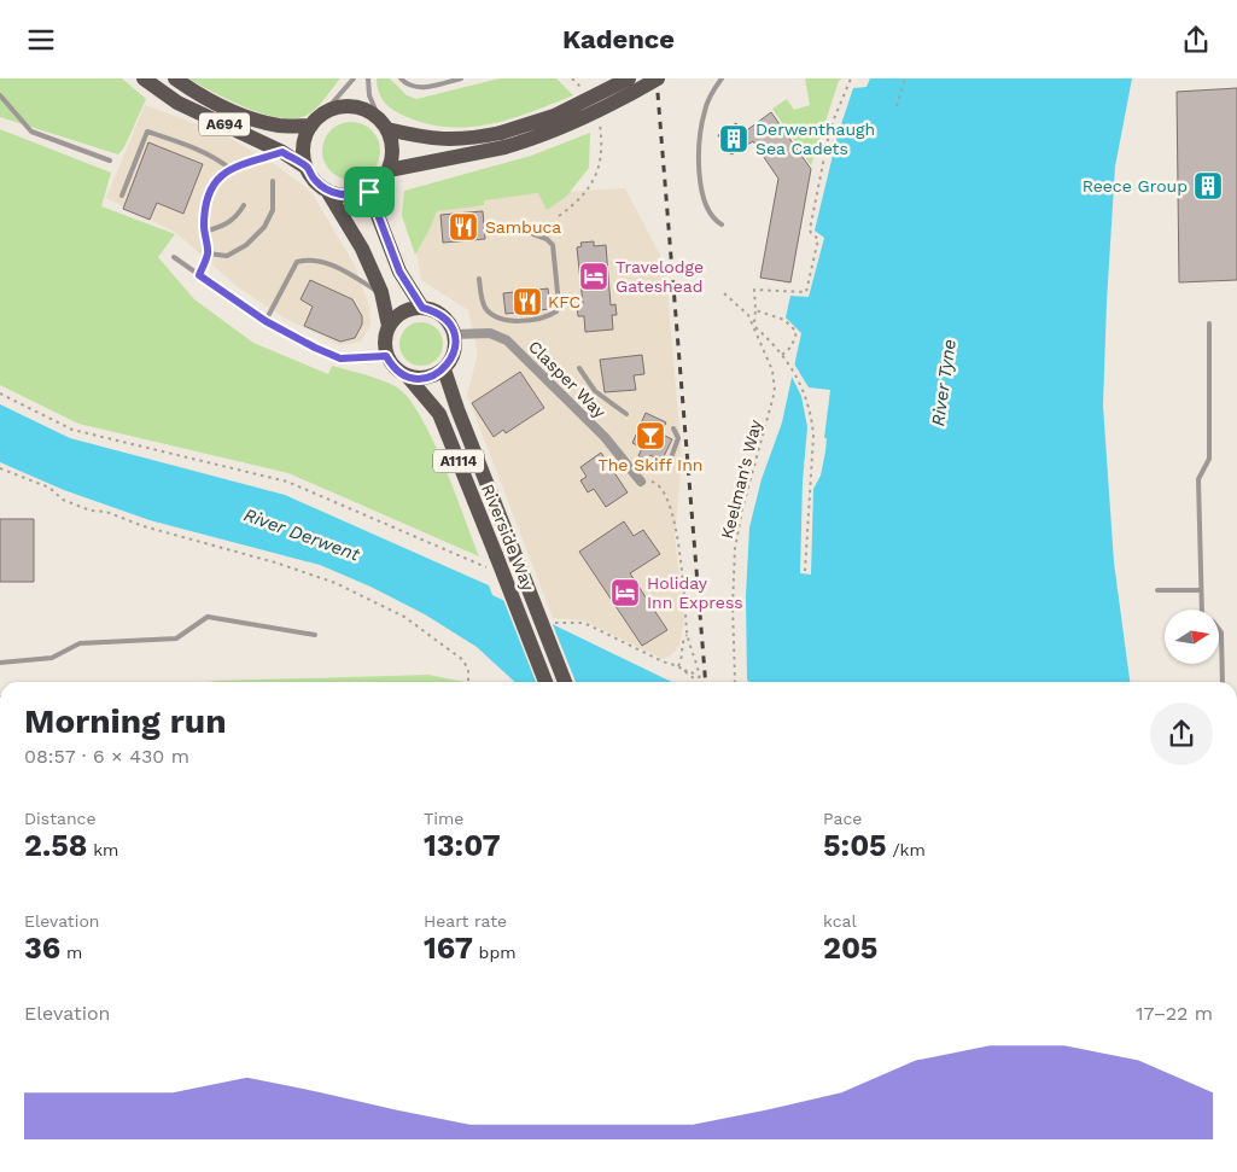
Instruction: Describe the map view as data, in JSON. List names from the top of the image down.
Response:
{
  "streets": {
    "main road": ["A694", "A1114", "Riverside Way"],
    "street": ["Clasper Way"],
    "path": ["Keelman's Way"]
  },
  "crossings": [
    ["Clasper Way", "A1114"],
    ["Clasper Way", "Riverside Way"],
    ["A1114", "Riverside Way"]
  ],
  "water": ["River Tyne", "River Derwent"],
  "places": {
    "building": ["Derwenthaugh Sea Cadets", "Reece Group"],
    "restaurant": ["Sambuca", "KFC"],
    "hotel": ["Travelodge Gateshead", "Holiday Inn Express"],
    "bar": ["The Skiff Inn"]
  },
  "north": "right",
  "page": {
    "header": "Kadence",
    "heading": ["Morning run", "08:57 · 6 × 430 m"],
    "stats": [
      ["Distance", "2.58 km"],
      ["Time", "13:07"],
      ["Pace", "5:05 /km"],
      ["Elevation", "36 m"],
      ["Heart rate", "167 bpm"],
      ["kcal", "205"]
    ],
    "chart": ["Elevation", "17–22 m"]
  }
}
